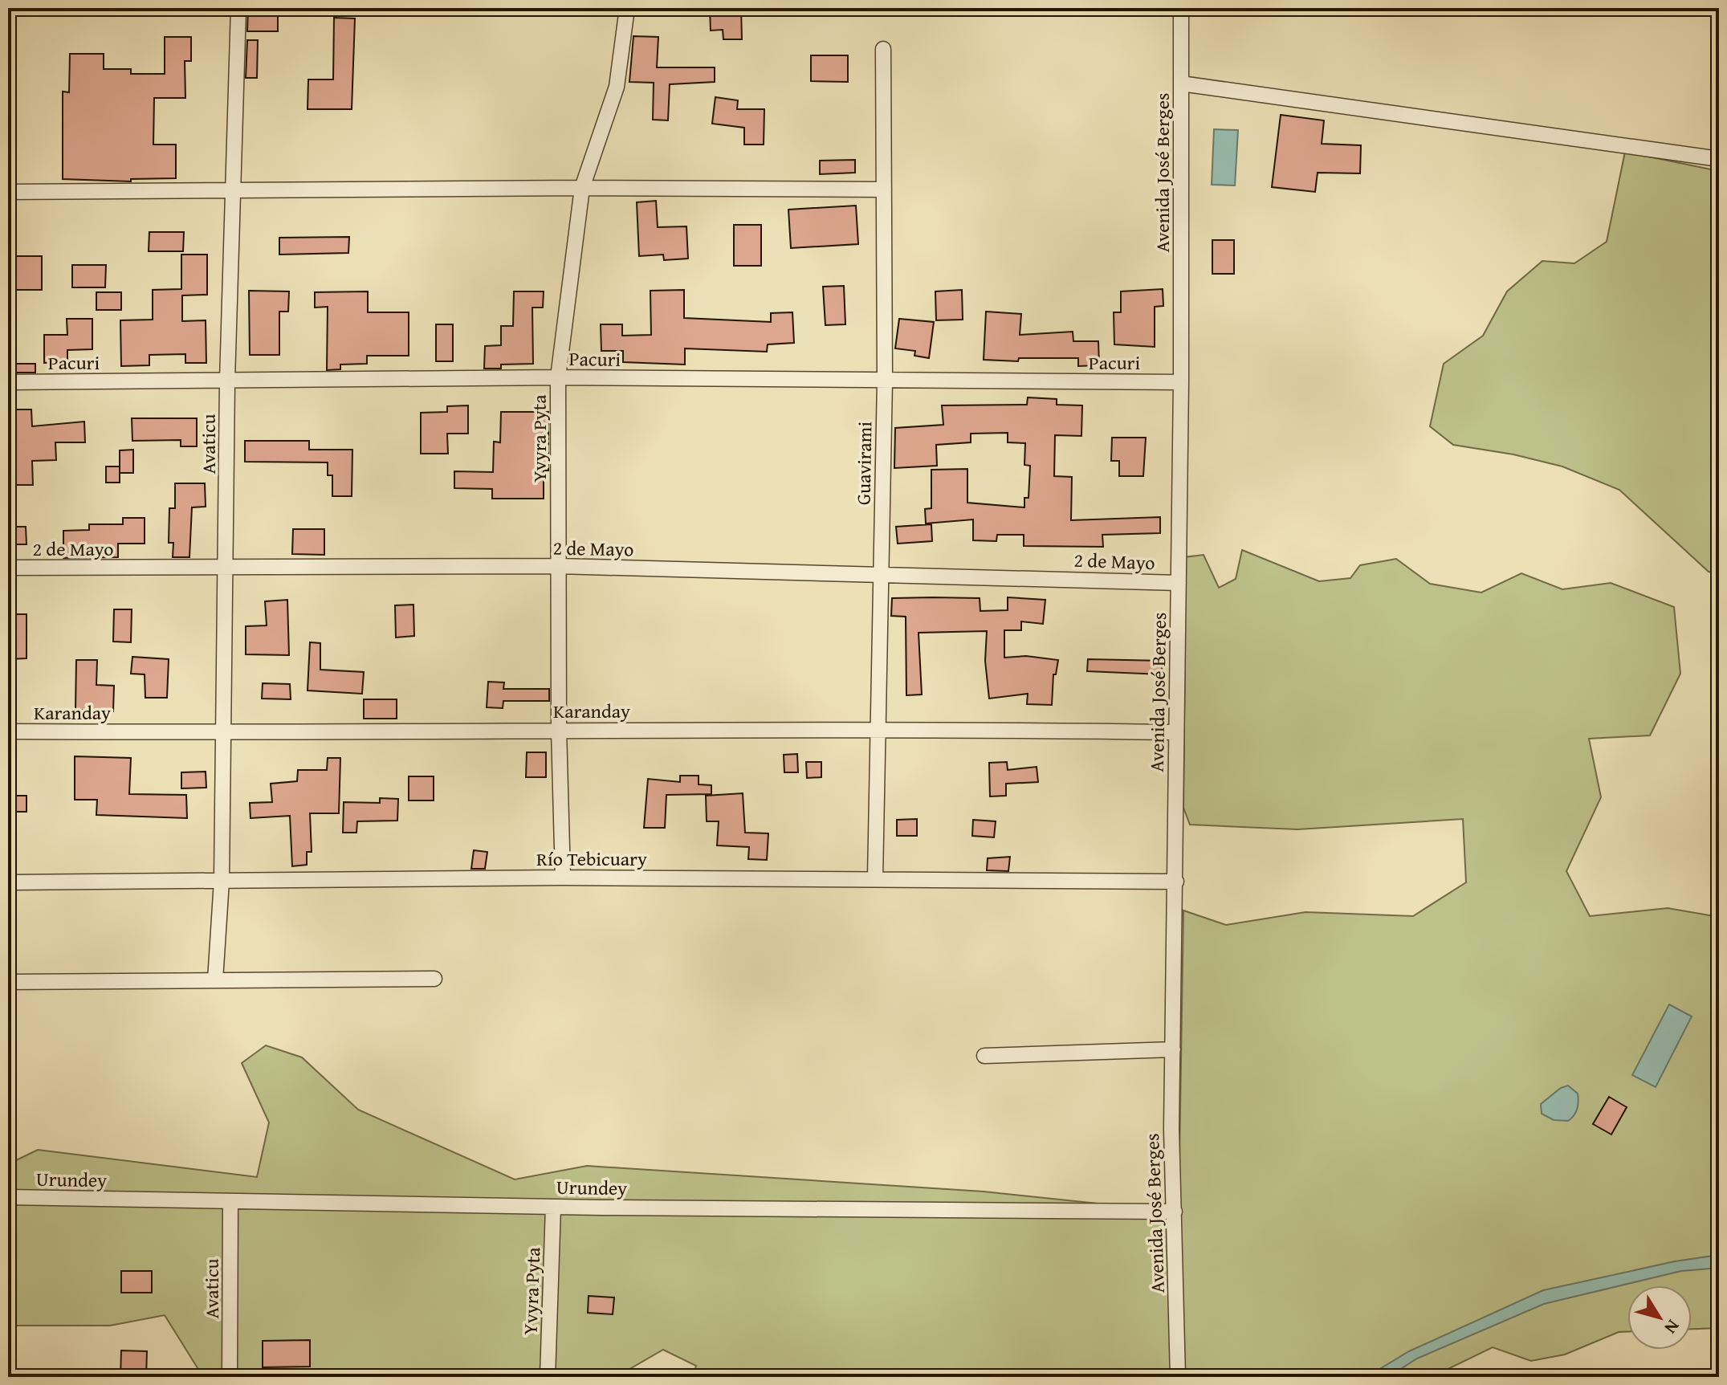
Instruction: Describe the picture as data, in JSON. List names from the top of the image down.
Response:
{
  "streets": {
    "street": [
      "Avenida José Berges",
      "Pacuri",
      "Yvyra Pyta",
      "Avaticu",
      "Guavirami",
      "2 de Mayo",
      "Karanday",
      "Río Tebicuary",
      "Urundey"
    ]
  },
  "crossings": [
    ["Avenida José Berges", "Pacuri"],
    ["Avenida José Berges", "2 de Mayo"],
    ["Avenida José Berges", "Karanday"],
    ["Avenida José Berges", "Río Tebicuary"],
    ["Avenida José Berges", "Urundey"],
    ["Pacuri", "Yvyra Pyta"],
    ["Pacuri", "Avaticu"],
    ["Pacuri", "Guavirami"],
    ["Yvyra Pyta", "2 de Mayo"],
    ["Yvyra Pyta", "Karanday"],
    ["Yvyra Pyta", "Río Tebicuary"],
    ["Yvyra Pyta", "Urundey"],
    ["Avaticu", "2 de Mayo"],
    ["Avaticu", "Karanday"],
    ["Avaticu", "Río Tebicuary"],
    ["Avaticu", "Urundey"],
    ["Guavirami", "2 de Mayo"],
    ["Guavirami", "Karanday"],
    ["Guavirami", "Río Tebicuary"]
  ],
  "north": "bottom right"
}
